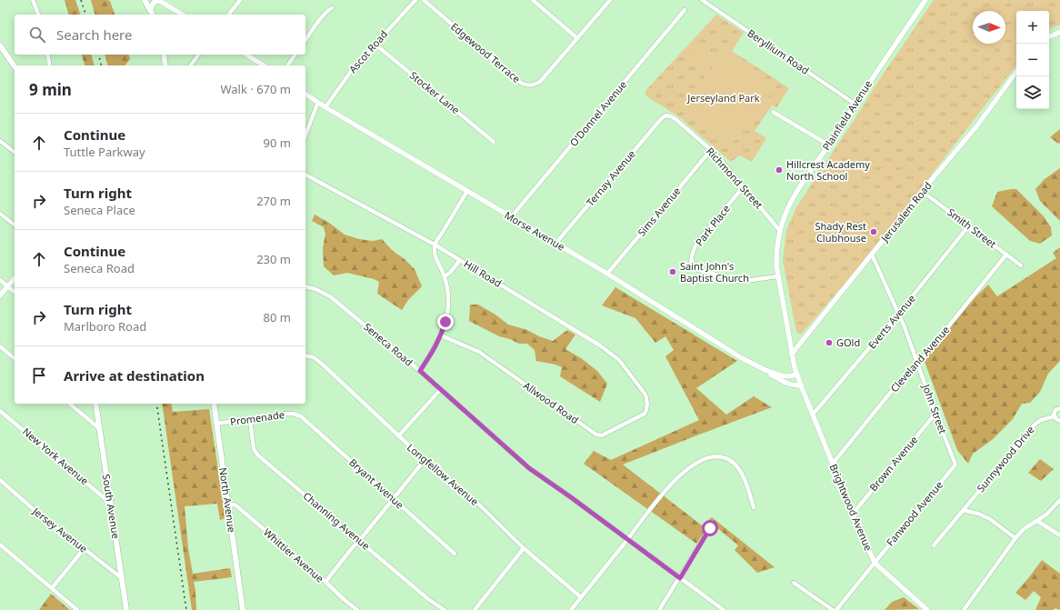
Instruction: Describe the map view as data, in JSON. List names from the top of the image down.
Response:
{
  "streets": {
    "main road": ["North Avenue", "South Avenue"],
    "street": [
      "Ascot Road",
      "Beryllium Road",
      "Edgewood Terrace",
      "Stocker Lane",
      "O'Donnel Avenue",
      "Plainfield Avenue",
      "Ternay Avenue",
      "Richmond Street",
      "Sims Avenue",
      "Jerusalem Road",
      "Park Place",
      "Smith Street",
      "Morse Avenue",
      "Hill Road",
      "Everts Avenue",
      "Seneca Road",
      "Cleveland Avenue",
      "Allwood Road",
      "John Street",
      "Promenade",
      "New York Avenue",
      "Sunnywood Drive",
      "Brown Avenue",
      "Longfellow Avenue",
      "Bryant Avenue",
      "Brightwood Avenue",
      "Fanwood Avenue",
      "Channing Avenue",
      "Jersey Avenue",
      "Whittier Avenue"
    ]
  },
  "crossings": [
    ["Ascot Road", "Stocker Lane"],
    ["Ascot Road", "Morse Avenue"],
    ["Beryllium Road", "Plainfield Avenue"],
    ["O'Donnel Avenue", "Morse Avenue"],
    ["Plainfield Avenue", "Richmond Street"],
    ["Plainfield Avenue", "Jerusalem Road"],
    ["Plainfield Avenue", "Park Place"],
    ["Plainfield Avenue", "Morse Avenue"],
    ["Plainfield Avenue", "Brightwood Avenue"],
    ["Ternay Avenue", "Richmond Street"],
    ["Ternay Avenue", "Morse Avenue"],
    ["Richmond Street", "Sims Avenue"],
    ["Richmond Street", "Park Place"],
    ["Sims Avenue", "Morse Avenue"],
    ["Jerusalem Road", "Smith Street"],
    ["Jerusalem Road", "John Street"],
    ["Smith Street", "Everts Avenue"],
    ["Smith Street", "Cleveland Avenue"],
    ["Morse Avenue", "Brightwood Avenue"],
    ["Hill Road", "Allwood Road"],
    ["Everts Avenue", "John Street"],
    ["Everts Avenue", "Brightwood Avenue"],
    ["Cleveland Avenue", "John Street"],
    ["Cleveland Avenue", "Brightwood Avenue"],
    ["John Street", "Brown Avenue"],
    ["John Street", "Fanwood Avenue"],
    ["Promenade", "Bryant Avenue"],
    ["Promenade", "North Avenue"],
    ["Promenade", "Channing Avenue"],
    ["New York Avenue", "South Avenue"],
    ["Brown Avenue", "Brightwood Avenue"],
    ["North Avenue", "Whittier Avenue"],
    ["South Avenue", "Jersey Avenue"],
    ["Brightwood Avenue", "Fanwood Avenue"]
  ],
  "parks": ["Jerseyland Park"],
  "places": [
    "Hillcrest Academy North School",
    "Shady Rest Clubhouse",
    "Saint John's Baptist Church",
    "GOld"
  ],
  "north": "right",
  "page": {
    "map_buttons": ["+", "−"],
    "search": "Search here",
    "heading": ["9 min", "Walk · 670 m"],
    "list": [
      ["Continue", "Tuttle Parkway", "90 m"],
      ["Turn right", "Seneca Place", "270 m"],
      ["Continue", "Seneca Road", "230 m"],
      ["Turn right", "Marlboro Road", "80 m"],
      "Arrive at destination"
    ]
  }
}
